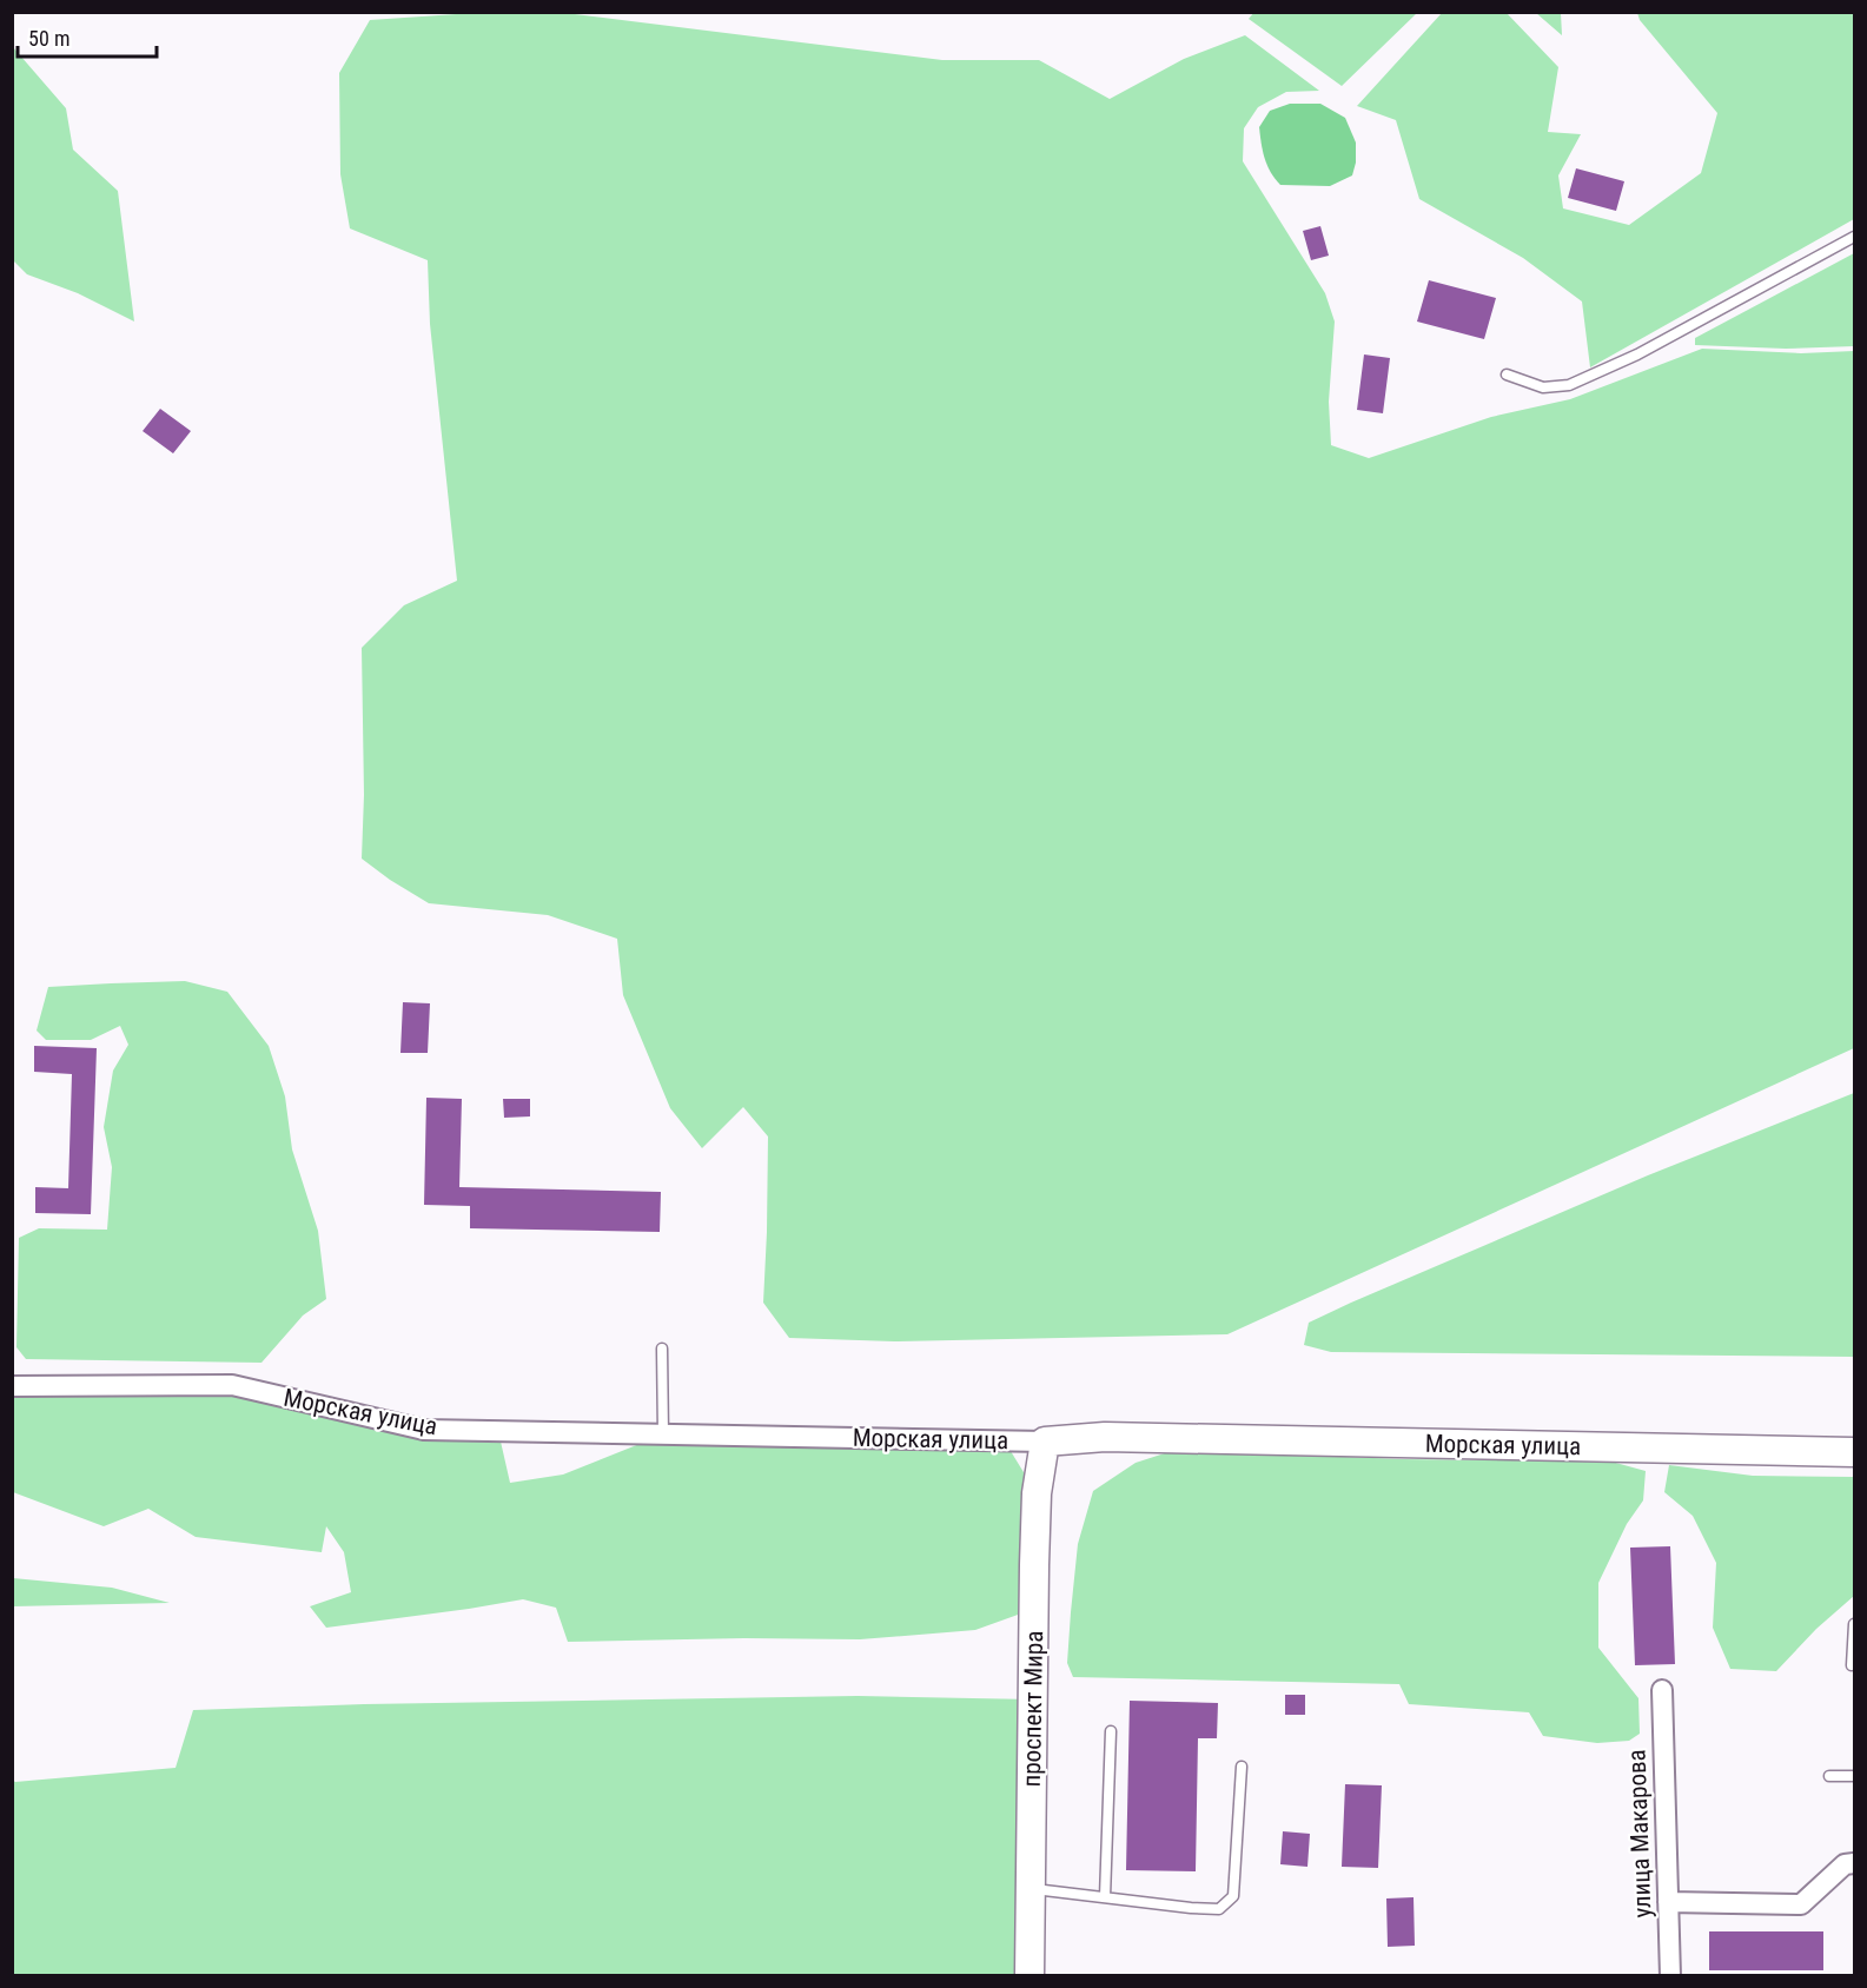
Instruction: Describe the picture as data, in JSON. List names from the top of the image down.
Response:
{
  "streets": {
    "main road": ["Морская улица", "проспект Мира"],
    "street": ["улица Макарова"]
  },
  "crossings": [
    ["Морская улица", "проспект Мира"]
  ],
  "scale_bar": "50 m"
}
